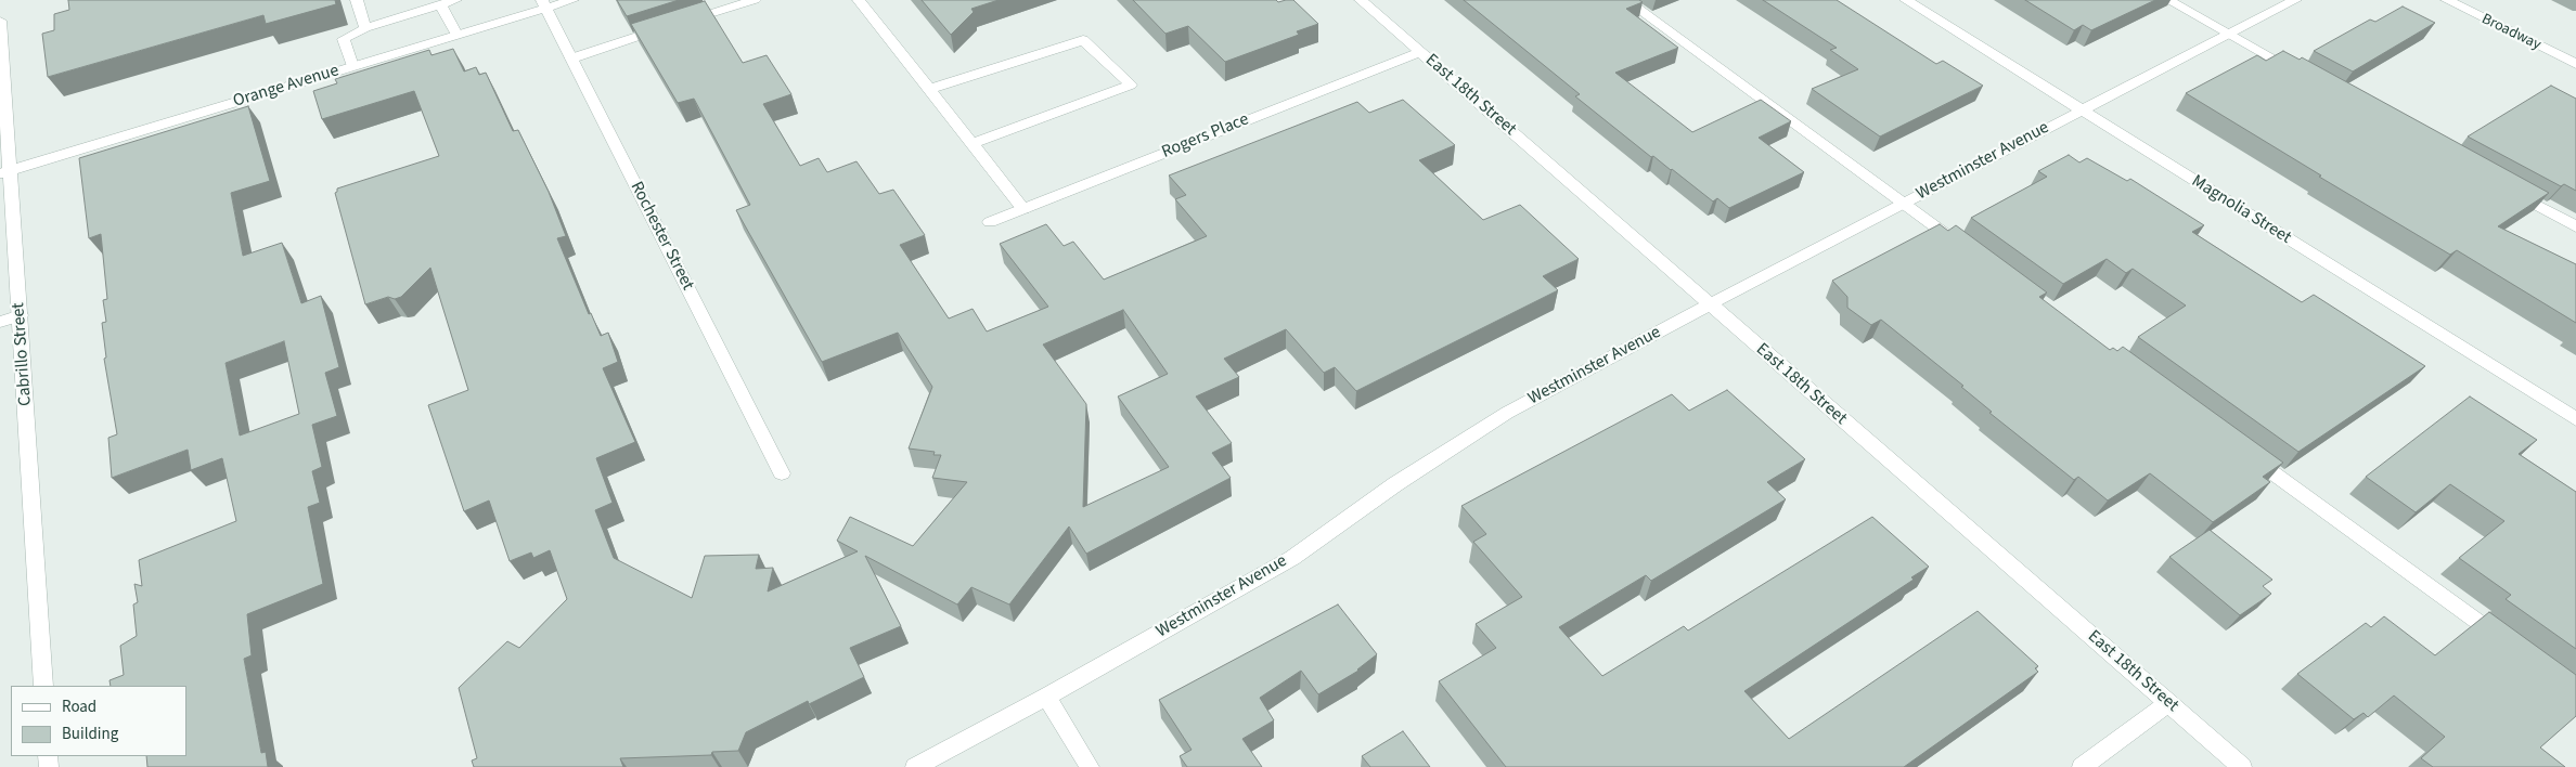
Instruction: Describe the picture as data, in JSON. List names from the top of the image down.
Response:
{
  "streets": {
    "street": [
      "Broadway",
      "Orange Avenue",
      "East 18th Street",
      "Rogers Place",
      "Westminster Avenue",
      "Magnolia Street",
      "Rochester Street",
      "Cabrillo Street"
    ]
  },
  "crossings": [
    ["Orange Avenue", "Rochester Street"],
    ["Orange Avenue", "Cabrillo Street"],
    ["East 18th Street", "Rogers Place"],
    ["East 18th Street", "Westminster Avenue"],
    ["Westminster Avenue", "Magnolia Street"]
  ],
  "legend": ["Road", "Building"]
}
